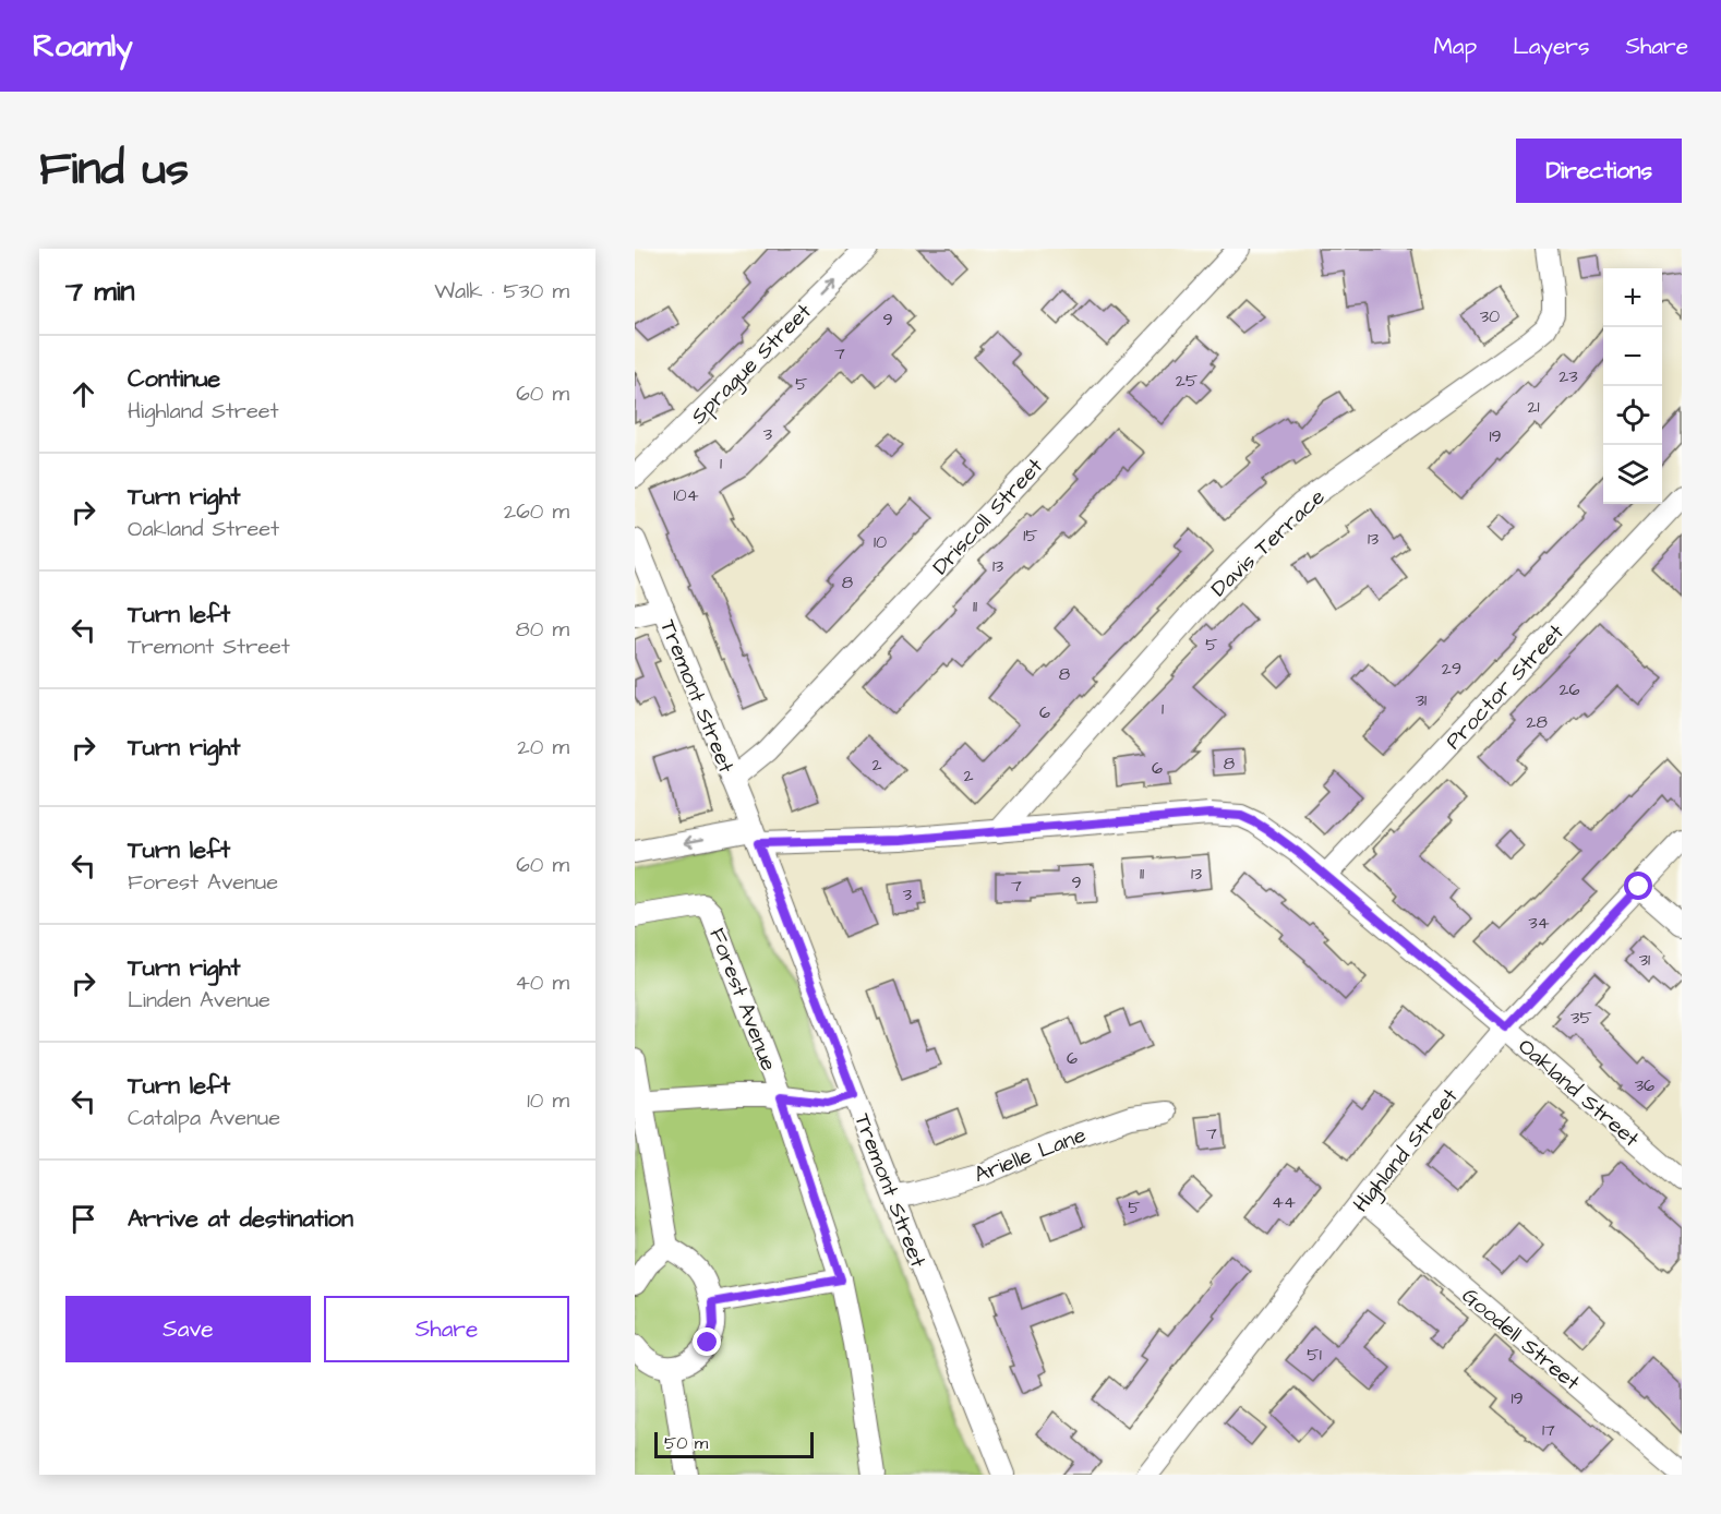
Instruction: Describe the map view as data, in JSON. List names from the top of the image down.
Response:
{
  "streets": {
    "street": [
      "Sprague Street",
      "Driscoll Street",
      "Davis Terrace",
      "Proctor Street",
      "Tremont Street",
      "Forest Avenue",
      "Oakland Street",
      "Highland Street",
      "Arielle Lane",
      "Goodell Street"
    ]
  },
  "crossings": [
    ["Driscoll Street", "Tremont Street"],
    ["Davis Terrace", "Oakland Street"],
    ["Proctor Street", "Oakland Street"],
    ["Tremont Street", "Oakland Street"],
    ["Tremont Street", "Arielle Lane"],
    ["Oakland Street", "Highland Street"],
    ["Highland Street", "Goodell Street"]
  ],
  "one_way": ["Sprague Street"],
  "house_numbers": [
    "30",
    "9",
    "7",
    "23",
    "25",
    "5",
    "21",
    "3",
    "19",
    "1",
    "104",
    "15",
    "13",
    "10",
    "13",
    "8",
    "11",
    "5",
    "29",
    "8",
    "26",
    "31",
    "1",
    "6",
    "28",
    "8",
    "2",
    "6",
    "2",
    "11",
    "13",
    "9",
    "7",
    "3",
    "34",
    "31",
    "35",
    "6",
    "36",
    "7",
    "44",
    "5",
    "51",
    "19",
    "17"
  ],
  "scale_bar": "50 m",
  "page": {
    "header": "Roamly",
    "nav": ["Map", "Layers", "Share"],
    "title": "Find us",
    "buttons": [
      "Directions",
      ["Save", "Share"]
    ],
    "heading": ["7 min", "Walk · 530 m"],
    "map_buttons": ["+", "−"],
    "list": [
      ["Continue", "Highland Street", "60 m"],
      ["Turn right", "Oakland Street", "260 m"],
      ["Turn left", "Tremont Street", "80 m"],
      ["Turn right", "20 m"],
      ["Turn left", "Forest Avenue", "60 m"],
      ["Turn right", "Linden Avenue", "40 m"],
      ["Turn left", "Catalpa Avenue", "10 m"],
      "Arrive at destination"
    ],
    "scale": "50 m"
  }
}
